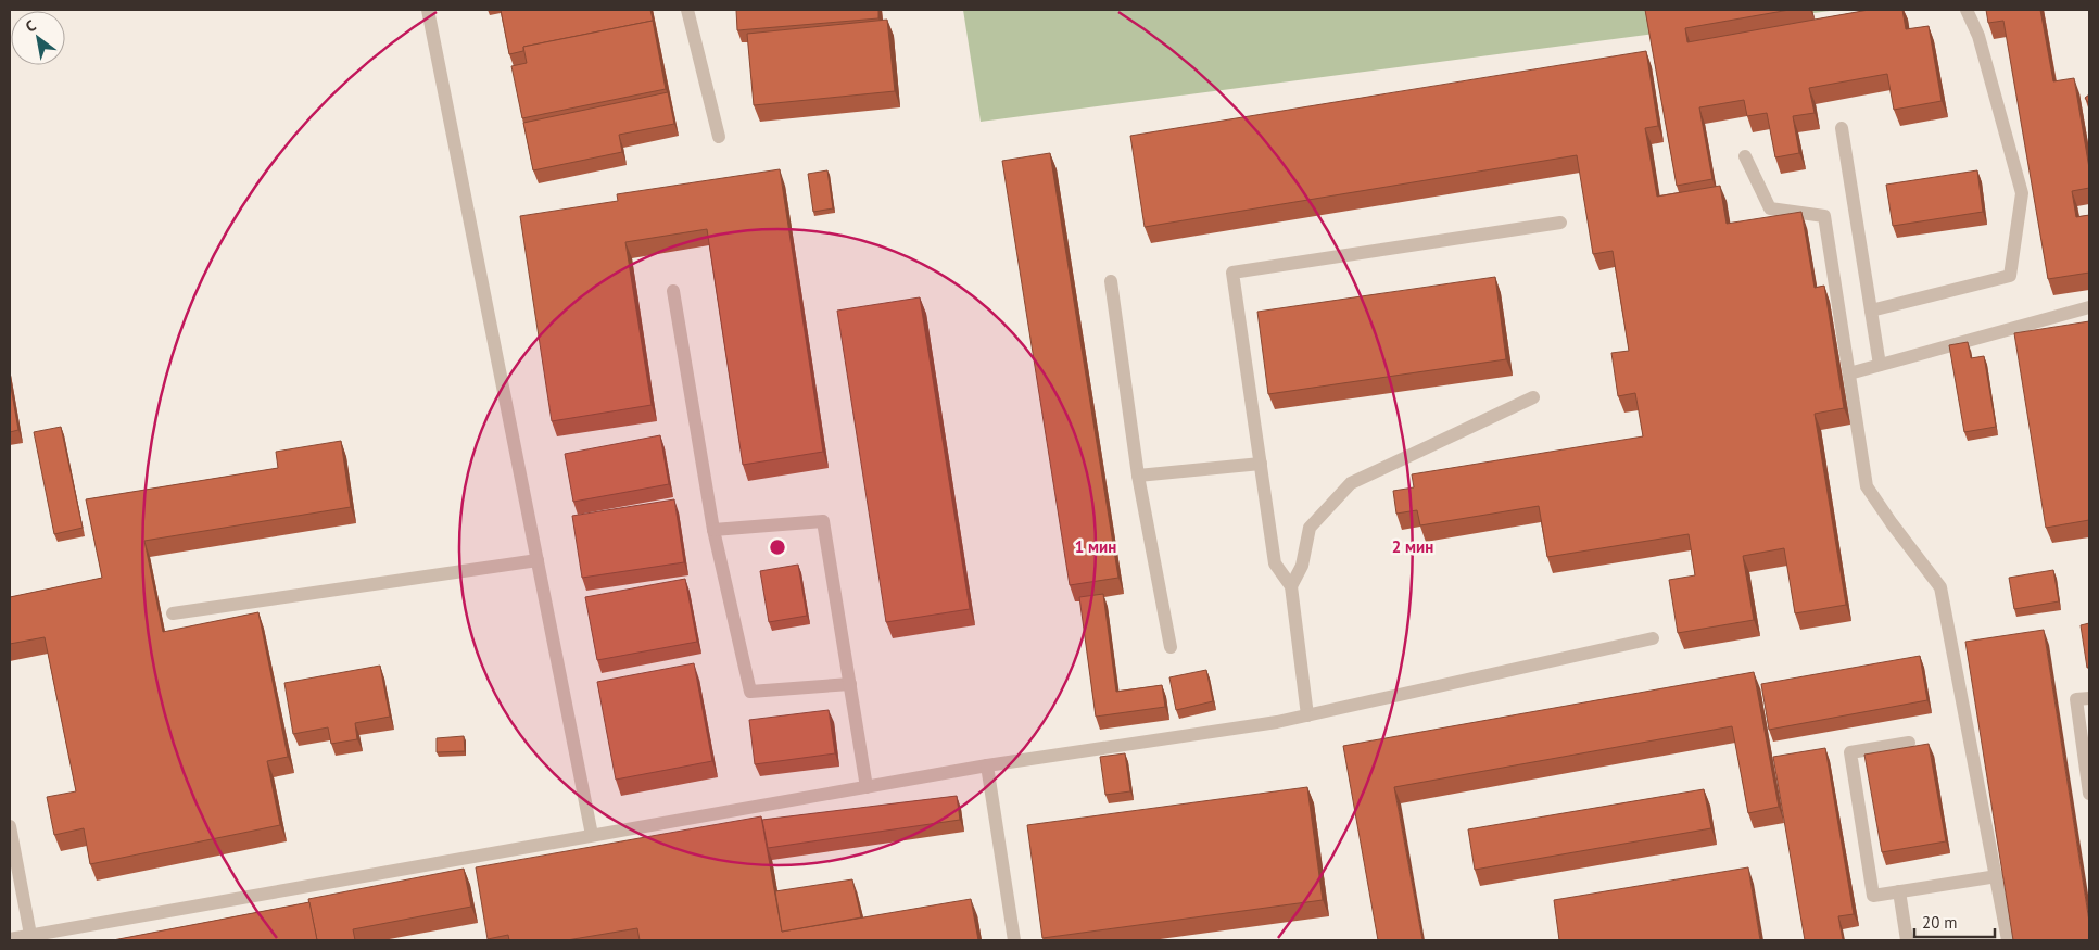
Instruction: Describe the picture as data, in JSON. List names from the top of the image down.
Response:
{
  "scale_bar": "20 m",
  "north": "top left",
  "rings": ["1 мин", "2 мин"]
}
